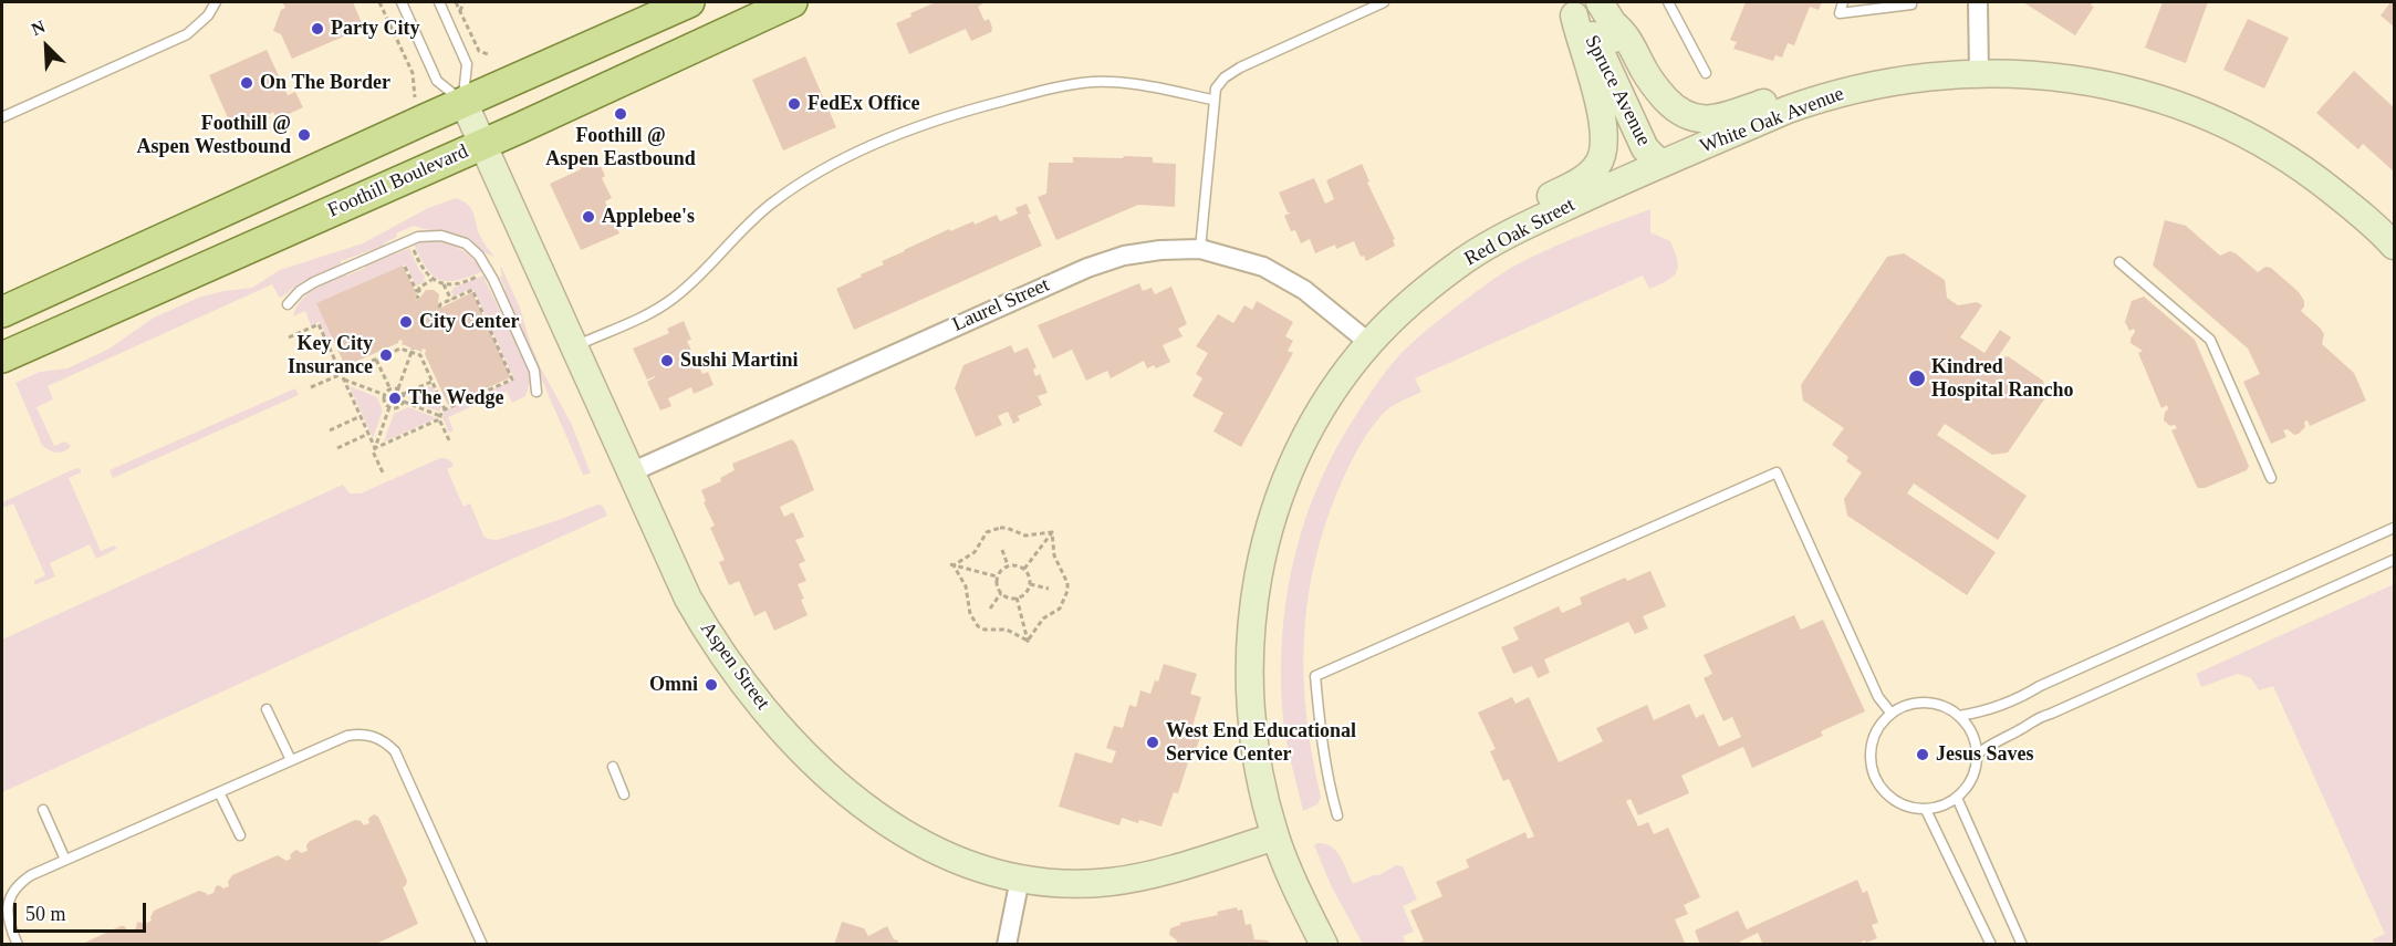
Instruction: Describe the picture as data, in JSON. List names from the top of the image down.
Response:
{
  "streets": {
    "main road": ["Foothill Boulevard"],
    "street": [
      "Spruce Avenue",
      "White Oak Avenue",
      "Red Oak Street",
      "Laurel Street",
      "Aspen Street"
    ]
  },
  "crossings": [
    ["Spruce Avenue", "White Oak Avenue"],
    ["Spruce Avenue", "Red Oak Street"],
    ["White Oak Avenue", "Red Oak Street"],
    ["Foothill Boulevard", "Aspen Street"],
    ["Red Oak Street", "Laurel Street"],
    ["Red Oak Street", "Aspen Street"],
    ["Laurel Street", "Aspen Street"]
  ],
  "places": [
    "Party City",
    "On The Border",
    "FedEx Office",
    "Foothill @ Aspen Eastbound",
    "Foothill @ Aspen Westbound",
    "Applebee's",
    "City Center",
    "Key City Insurance",
    "Sushi Martini",
    "Kindred Hospital Rancho",
    "The Wedge",
    "Omni",
    "West End Educational Service Center",
    "Jesus Saves"
  ],
  "scale_bar": "50 m",
  "north": "top left"
}
